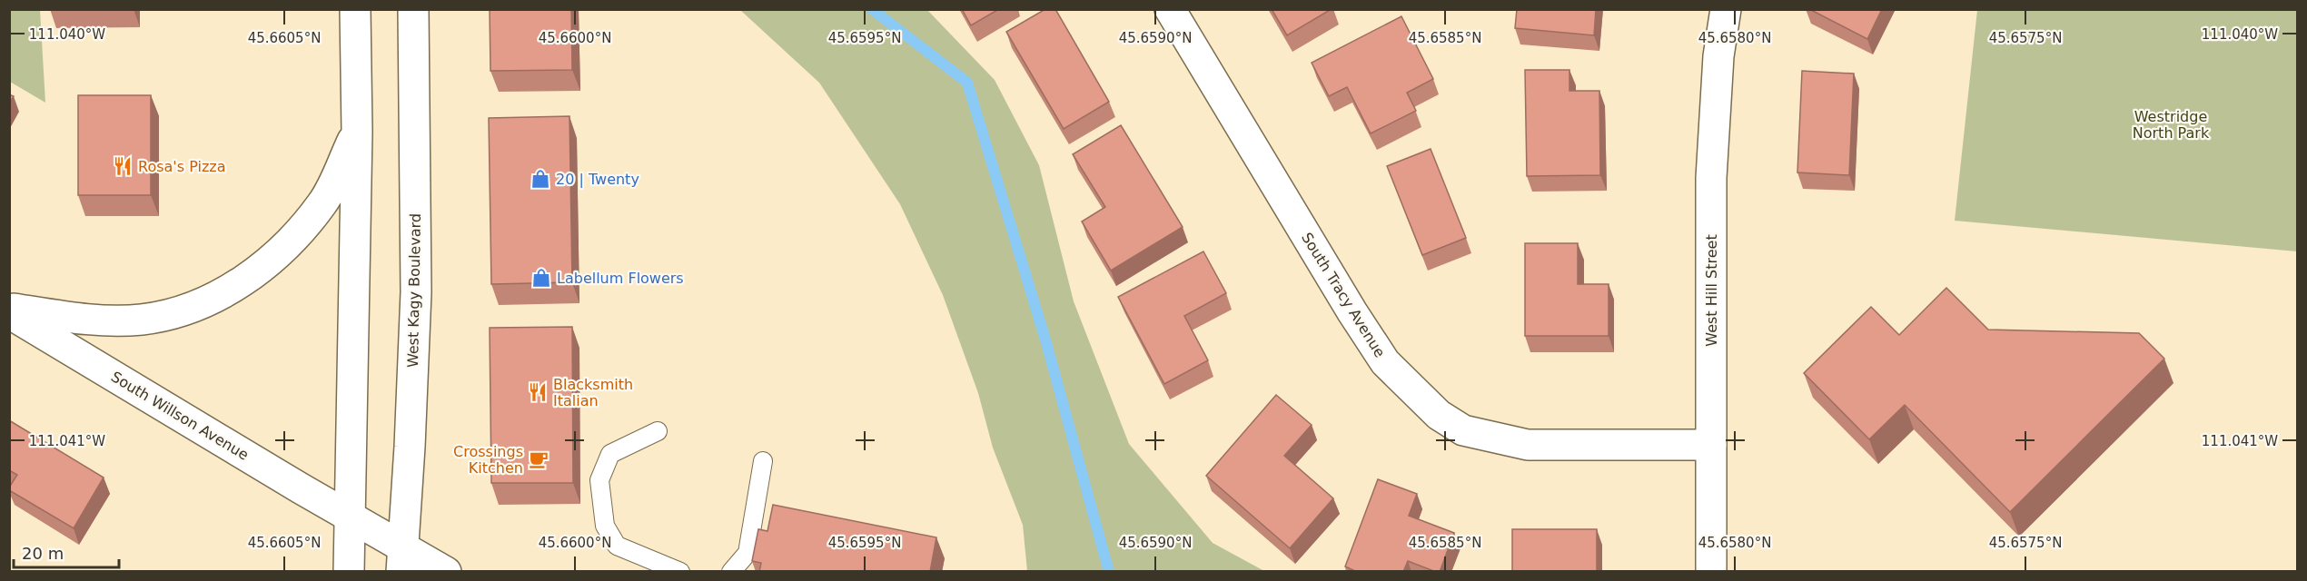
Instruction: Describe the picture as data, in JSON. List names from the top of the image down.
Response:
{
  "streets": {
    "main road": [
      "West Kagy Boulevard",
      "West Hill Street",
      "South Tracy Avenue",
      "South Willson Avenue"
    ]
  },
  "crossings": [
    ["West Kagy Boulevard", "South Willson Avenue"],
    ["West Hill Street", "South Tracy Avenue"]
  ],
  "parks": ["Westridge North Park"],
  "places": {
    "restaurant": ["Rosa's Pizza", "Blacksmith Italian"],
    "shop": ["20 | Twenty", "Labellum Flowers"],
    "cafe": ["Crossings Kitchen"]
  },
  "scale_bar": "20 m",
  "coordinates": [
    "111.040°W",
    "45.6605°N",
    "45.6600°N",
    "45.6595°N",
    "45.6590°N",
    "45.6585°N",
    "45.6580°N",
    "45.6575°N",
    "111.041°W"
  ]
}
